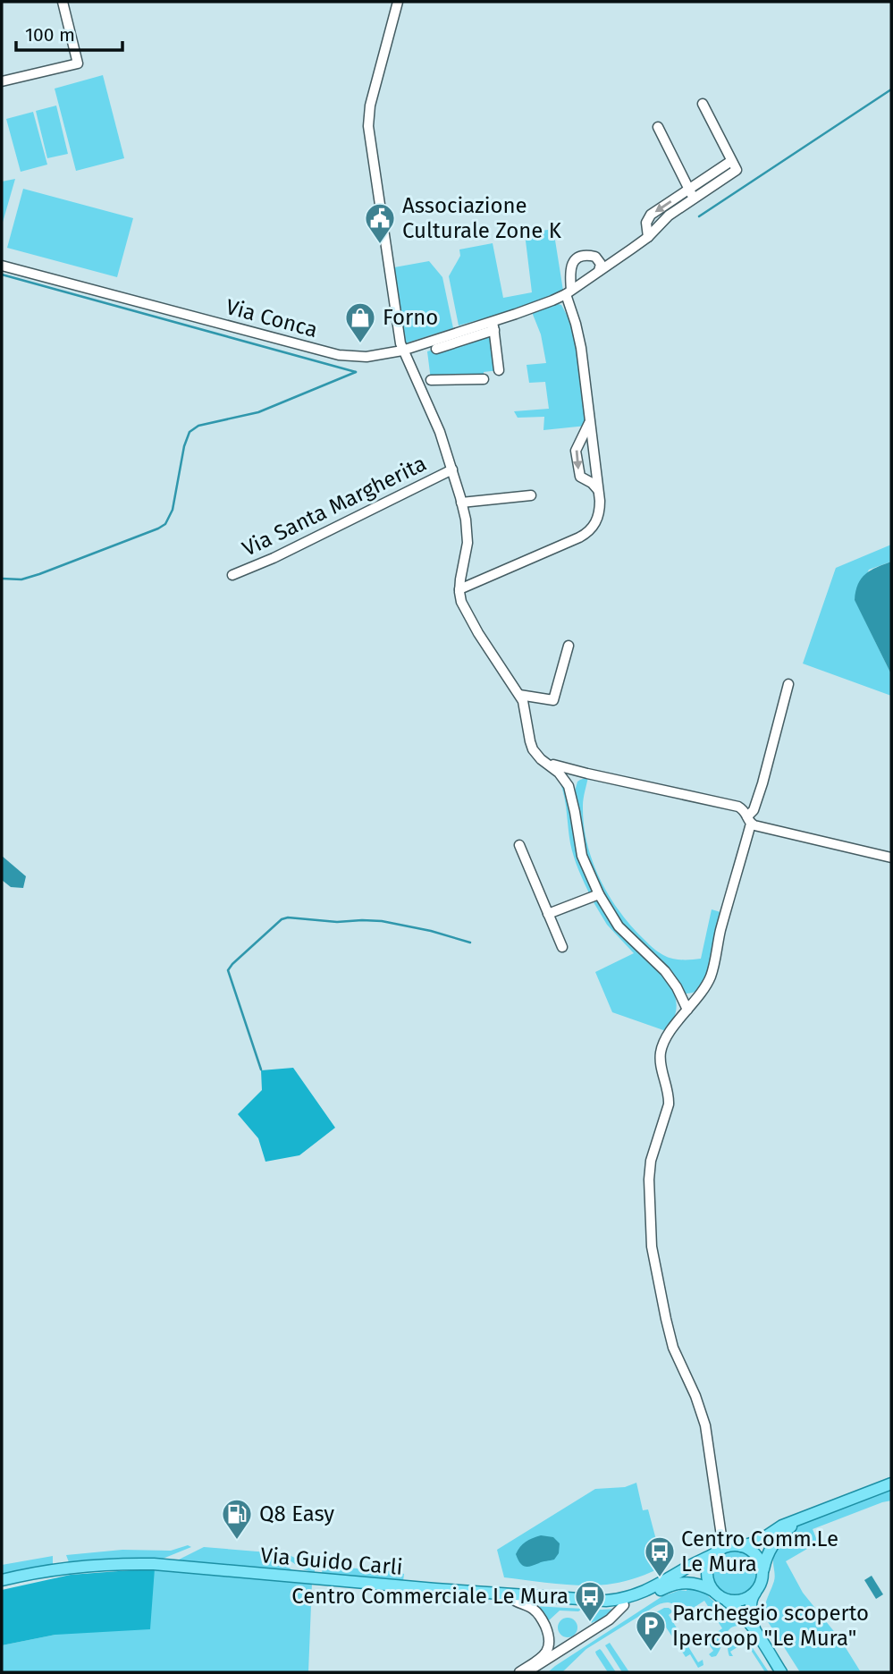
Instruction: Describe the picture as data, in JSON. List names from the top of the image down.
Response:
{
  "streets": {
    "main road": ["Via Guido Carli"],
    "street": ["Via Conca", "Via Santa Margherita"]
  },
  "crossings": [
    ["Via Conca", "Via Santa Margherita"]
  ],
  "places": {
    "public building": ["Associazione Culturale Zone K"],
    "shop": ["Forno"],
    "fuel station": ["Q8 Easy"],
    "bus stop": ["Centro Comm.Le Le Mura", "Centro Commerciale Le Mura"],
    "parking": ["Parcheggio scoperto Ipercoop \"Le Mura\""]
  },
  "scale_bar": "100 m"
}
